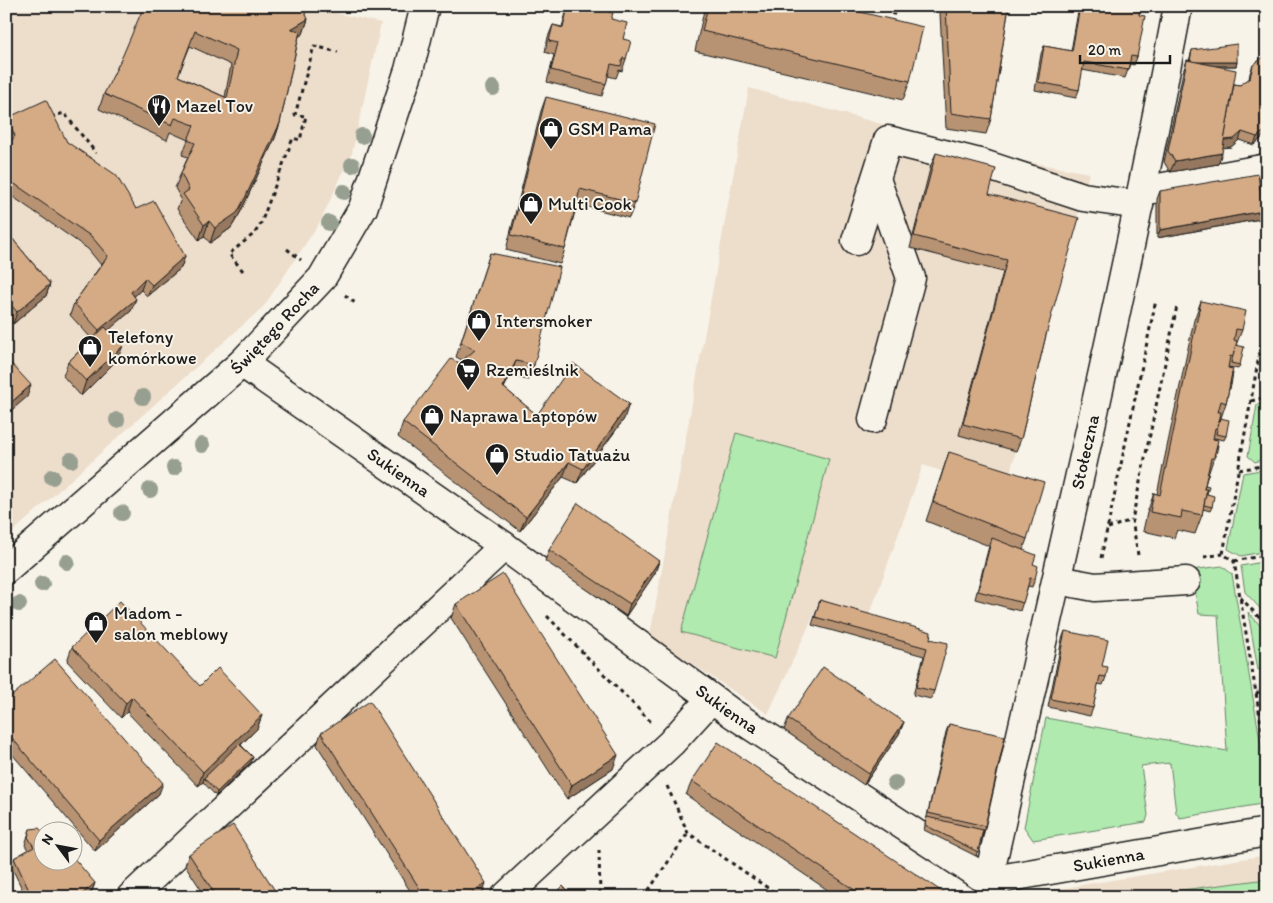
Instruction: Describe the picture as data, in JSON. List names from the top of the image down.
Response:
{
  "streets": {
    "street": ["Świętego Rocha", "Stołeczna", "Sukienna"]
  },
  "crossings": [
    ["Świętego Rocha", "Sukienna"],
    ["Stołeczna", "Sukienna"]
  ],
  "places": {
    "restaurant": ["Mazel Tov"],
    "shop": [
      "GSM Pama",
      "Multi Cook",
      "Intersmoker",
      "Telefony komórkowe",
      "Naprawa Laptopów",
      "Studio Tatuażu",
      "Madom - salon meblowy"
    ],
    "supermarket": ["Rzemieślnik"]
  },
  "scale_bar": "20 m",
  "north": "top left"
}
